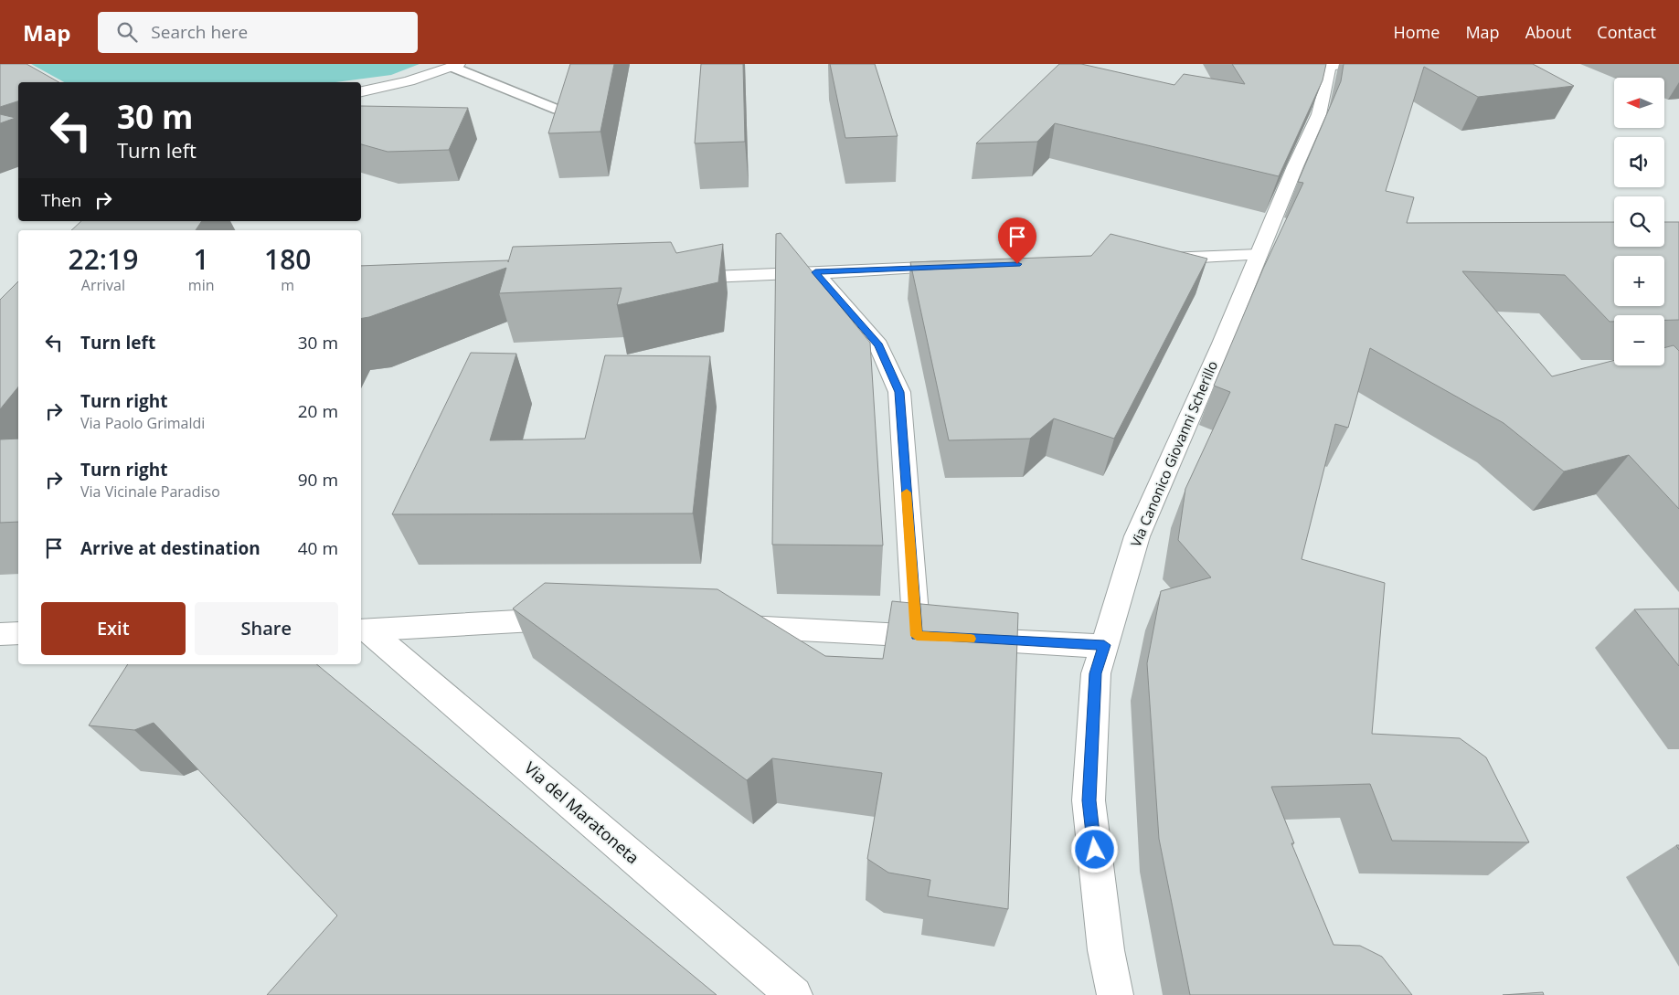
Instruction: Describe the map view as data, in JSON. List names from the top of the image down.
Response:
{
  "streets": {
    "street": ["Via Canonico Giovanni Scherillo", "Via del Maratoneta"]
  },
  "north": "left",
  "page": {
    "header": "Map",
    "search": "Search here",
    "nav": [
      "Home",
      "Map",
      "About",
      "Contact"
    ],
    "map_buttons": ["+", "−"],
    "turn": ["30 m", "Turn left"],
    "then": "Then",
    "eta": [
      "22:19",
      "Arrival",
      "1",
      "min",
      "180",
      "m"
    ],
    "list": [
      {
        "name": "Turn left",
        "value": "30 m"
      },
      {
        "name": "Turn right",
        "note": "Via Paolo Grimaldi",
        "value": "20 m"
      },
      {
        "name": "Turn right",
        "note": "Via Vicinale Paradiso",
        "value": "90 m"
      },
      {
        "name": "Arrive at destination",
        "value": "40 m"
      }
    ],
    "buttons": ["Exit", "Share"]
  }
}
